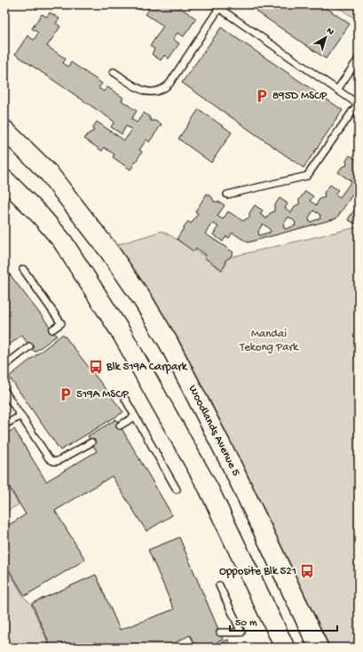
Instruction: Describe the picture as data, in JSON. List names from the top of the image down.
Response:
{
  "streets": {
    "main road": ["Woodlands Avenue 5"]
  },
  "parks": ["Mandai Tekong Park"],
  "places": {
    "parking": ["895D MSCP", "519A MSCP"],
    "bus stop": ["Blk 519A Carpark", "Opposite Blk 521"]
  },
  "scale_bar": "50 m",
  "north": "top right"
}
